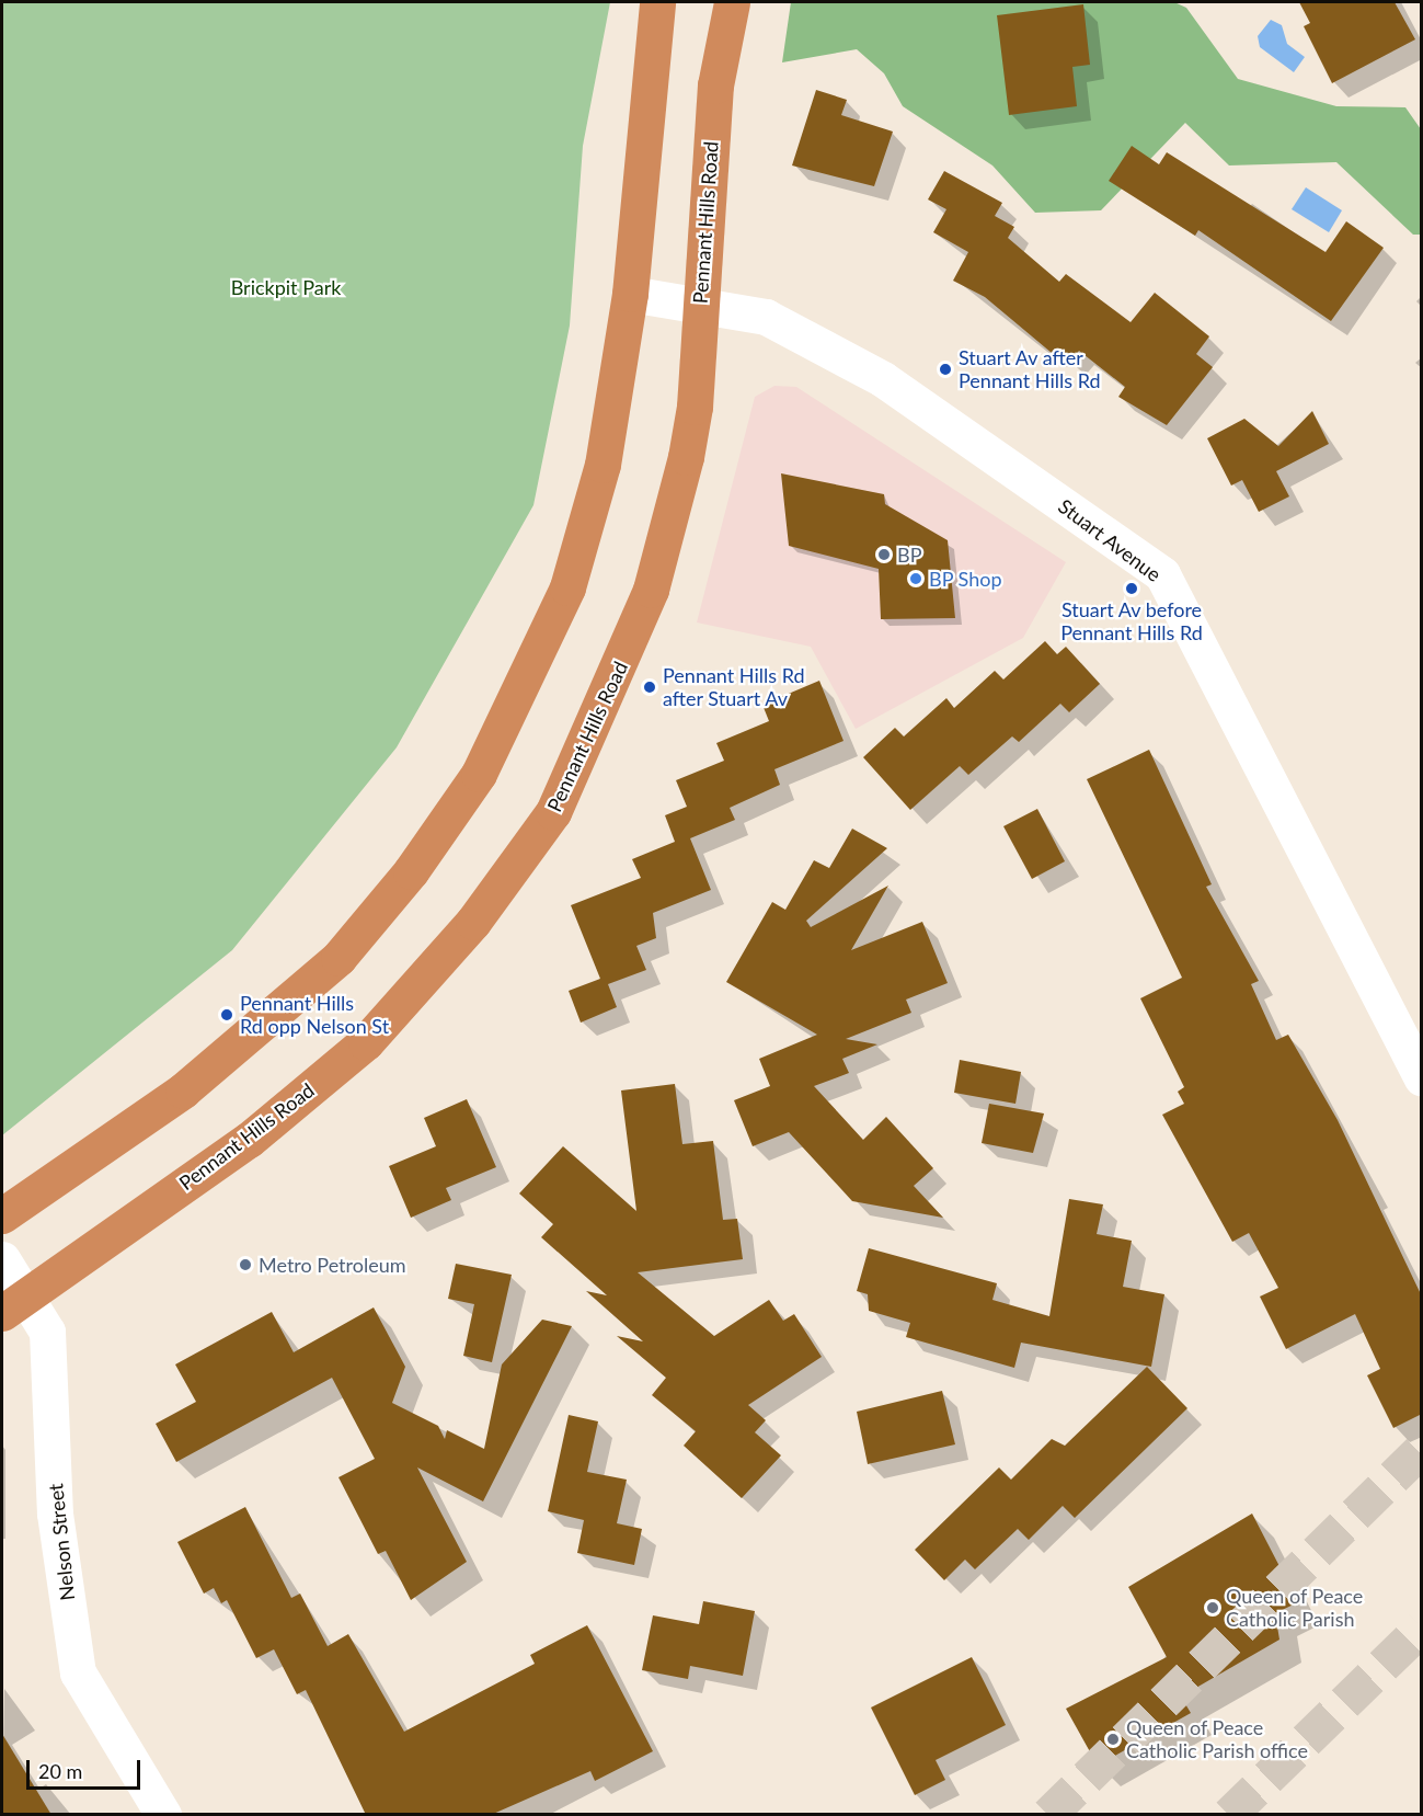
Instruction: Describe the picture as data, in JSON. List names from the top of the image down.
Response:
{
  "streets": {
    "highway": ["Pennant Hills Road"],
    "street": ["Stuart Avenue", "Nelson Street"]
  },
  "crossings": [
    ["Pennant Hills Road", "Stuart Avenue"],
    ["Pennant Hills Road", "Nelson Street"]
  ],
  "parks": ["Brickpit Park"],
  "places": [
    "Stuart Av after Pennant Hills Rd",
    "BP",
    "BP Shop",
    "Stuart Av before Pennant Hills Rd",
    "Pennant Hills Rd after Stuart Av",
    "Pennant Hills Rd opp Nelson St",
    "Metro Petroleum",
    "Queen of Peace Catholic Parish",
    "Queen of Peace Catholic Parish office"
  ],
  "scale_bar": "20 m"
}
